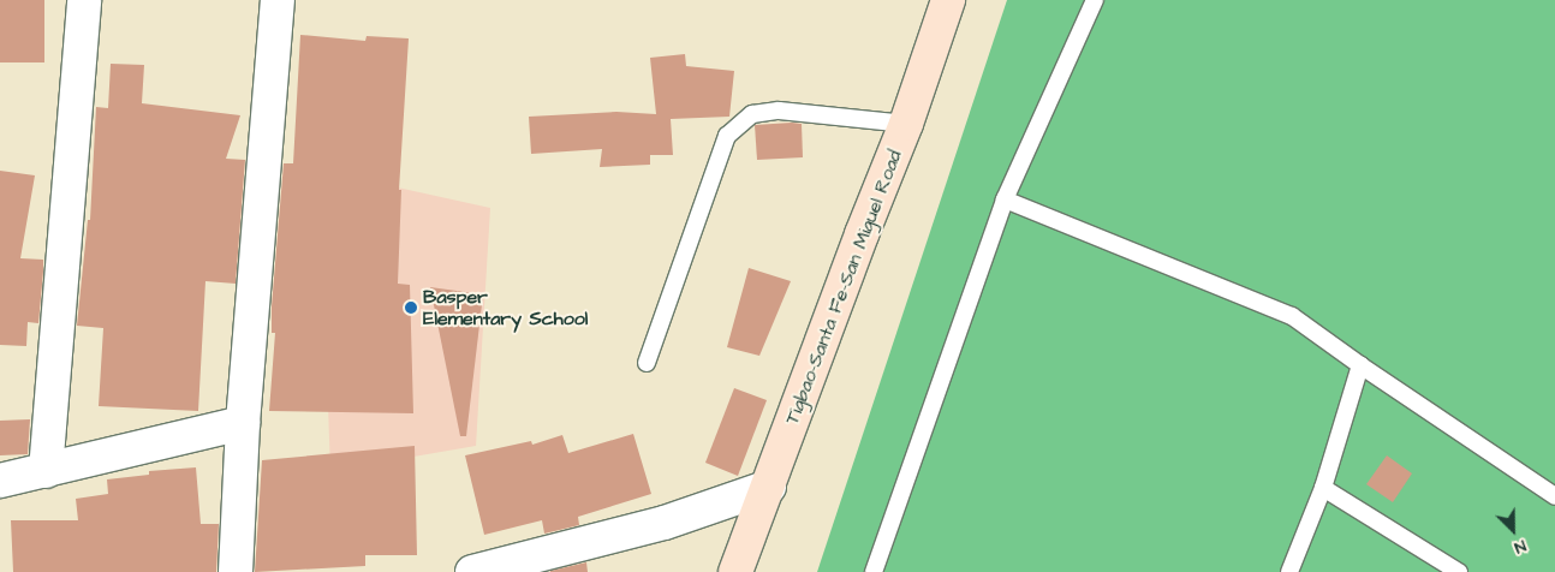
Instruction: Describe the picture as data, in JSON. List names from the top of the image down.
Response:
{
  "streets": {
    "main road": ["Tigbao-Santa Fe-San Miguel Road"]
  },
  "places": ["Basper Elementary School"],
  "north": "bottom right"
}
